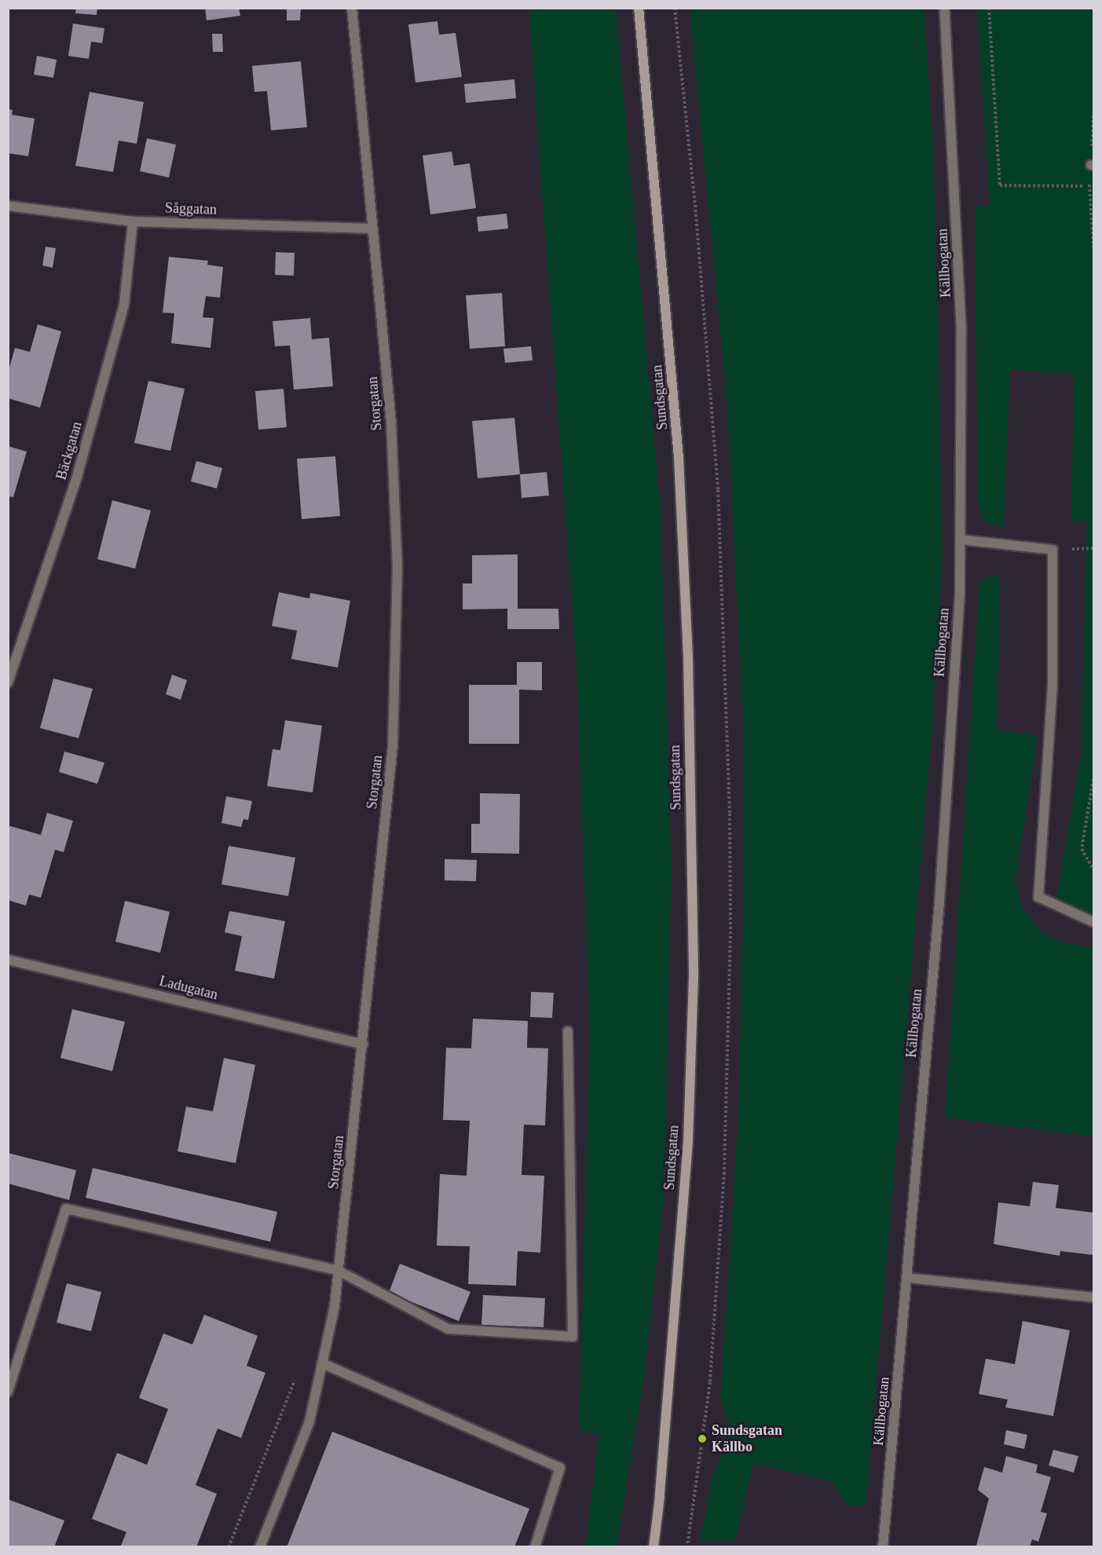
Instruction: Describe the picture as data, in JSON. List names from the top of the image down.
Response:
{
  "streets": {
    "main road": ["Sundsgatan"],
    "street": [
      "Såggatan",
      "Källbogatan",
      "Storgatan",
      "Bäckgatan",
      "Ladugatan"
    ]
  },
  "crossings": [
    ["Såggatan", "Storgatan"],
    ["Såggatan", "Bäckgatan"],
    ["Storgatan", "Ladugatan"]
  ],
  "places": ["Sundsgatan Källbo"]
}
